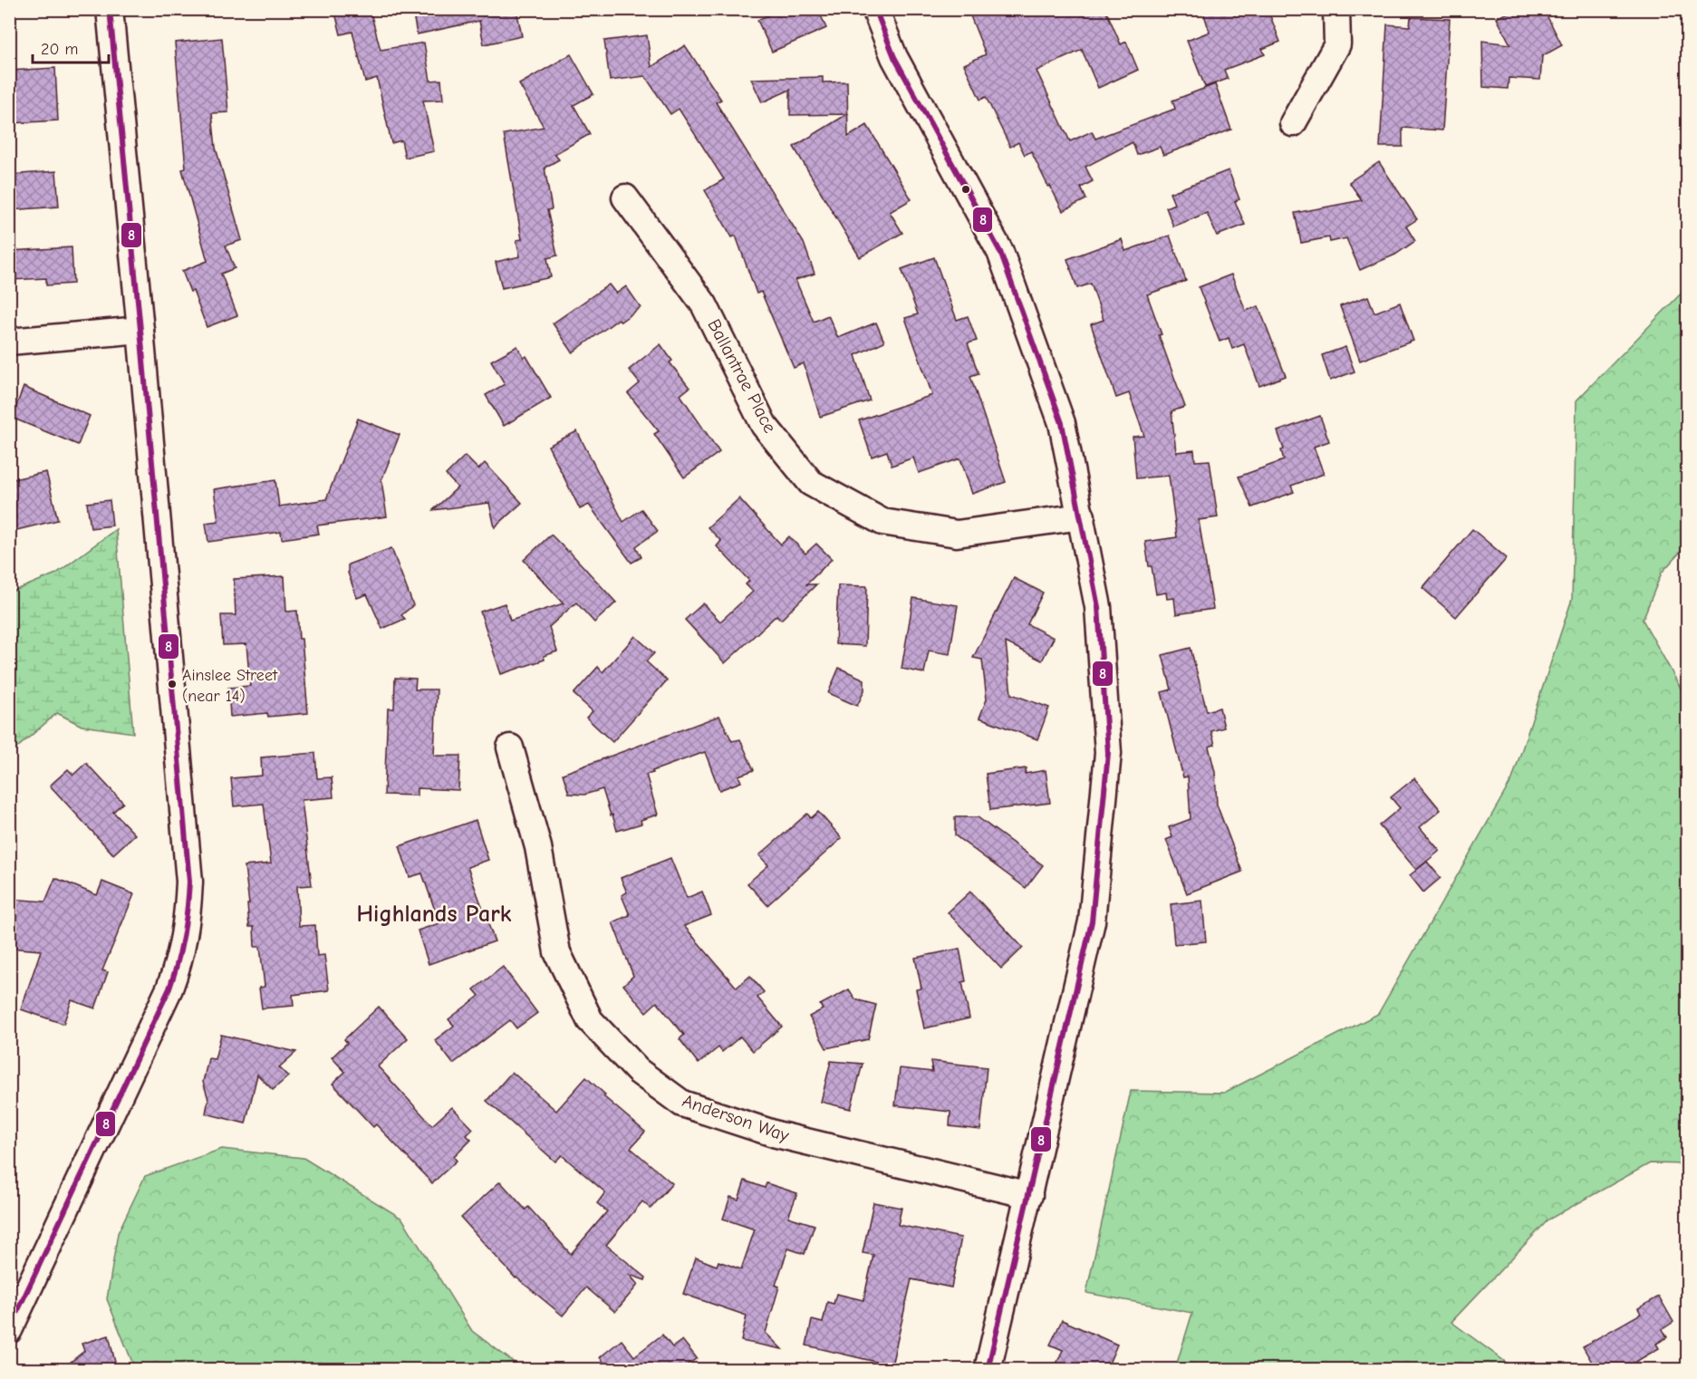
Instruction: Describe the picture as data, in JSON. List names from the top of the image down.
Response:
{
  "streets": {
    "street": ["Ballantrae Place", "Anderson Way"]
  },
  "districts": ["Highlands Park"],
  "places": ["Ainslee Street (near 14)"],
  "lines": ["transit line 8"],
  "scale_bar": "20 m"
}
